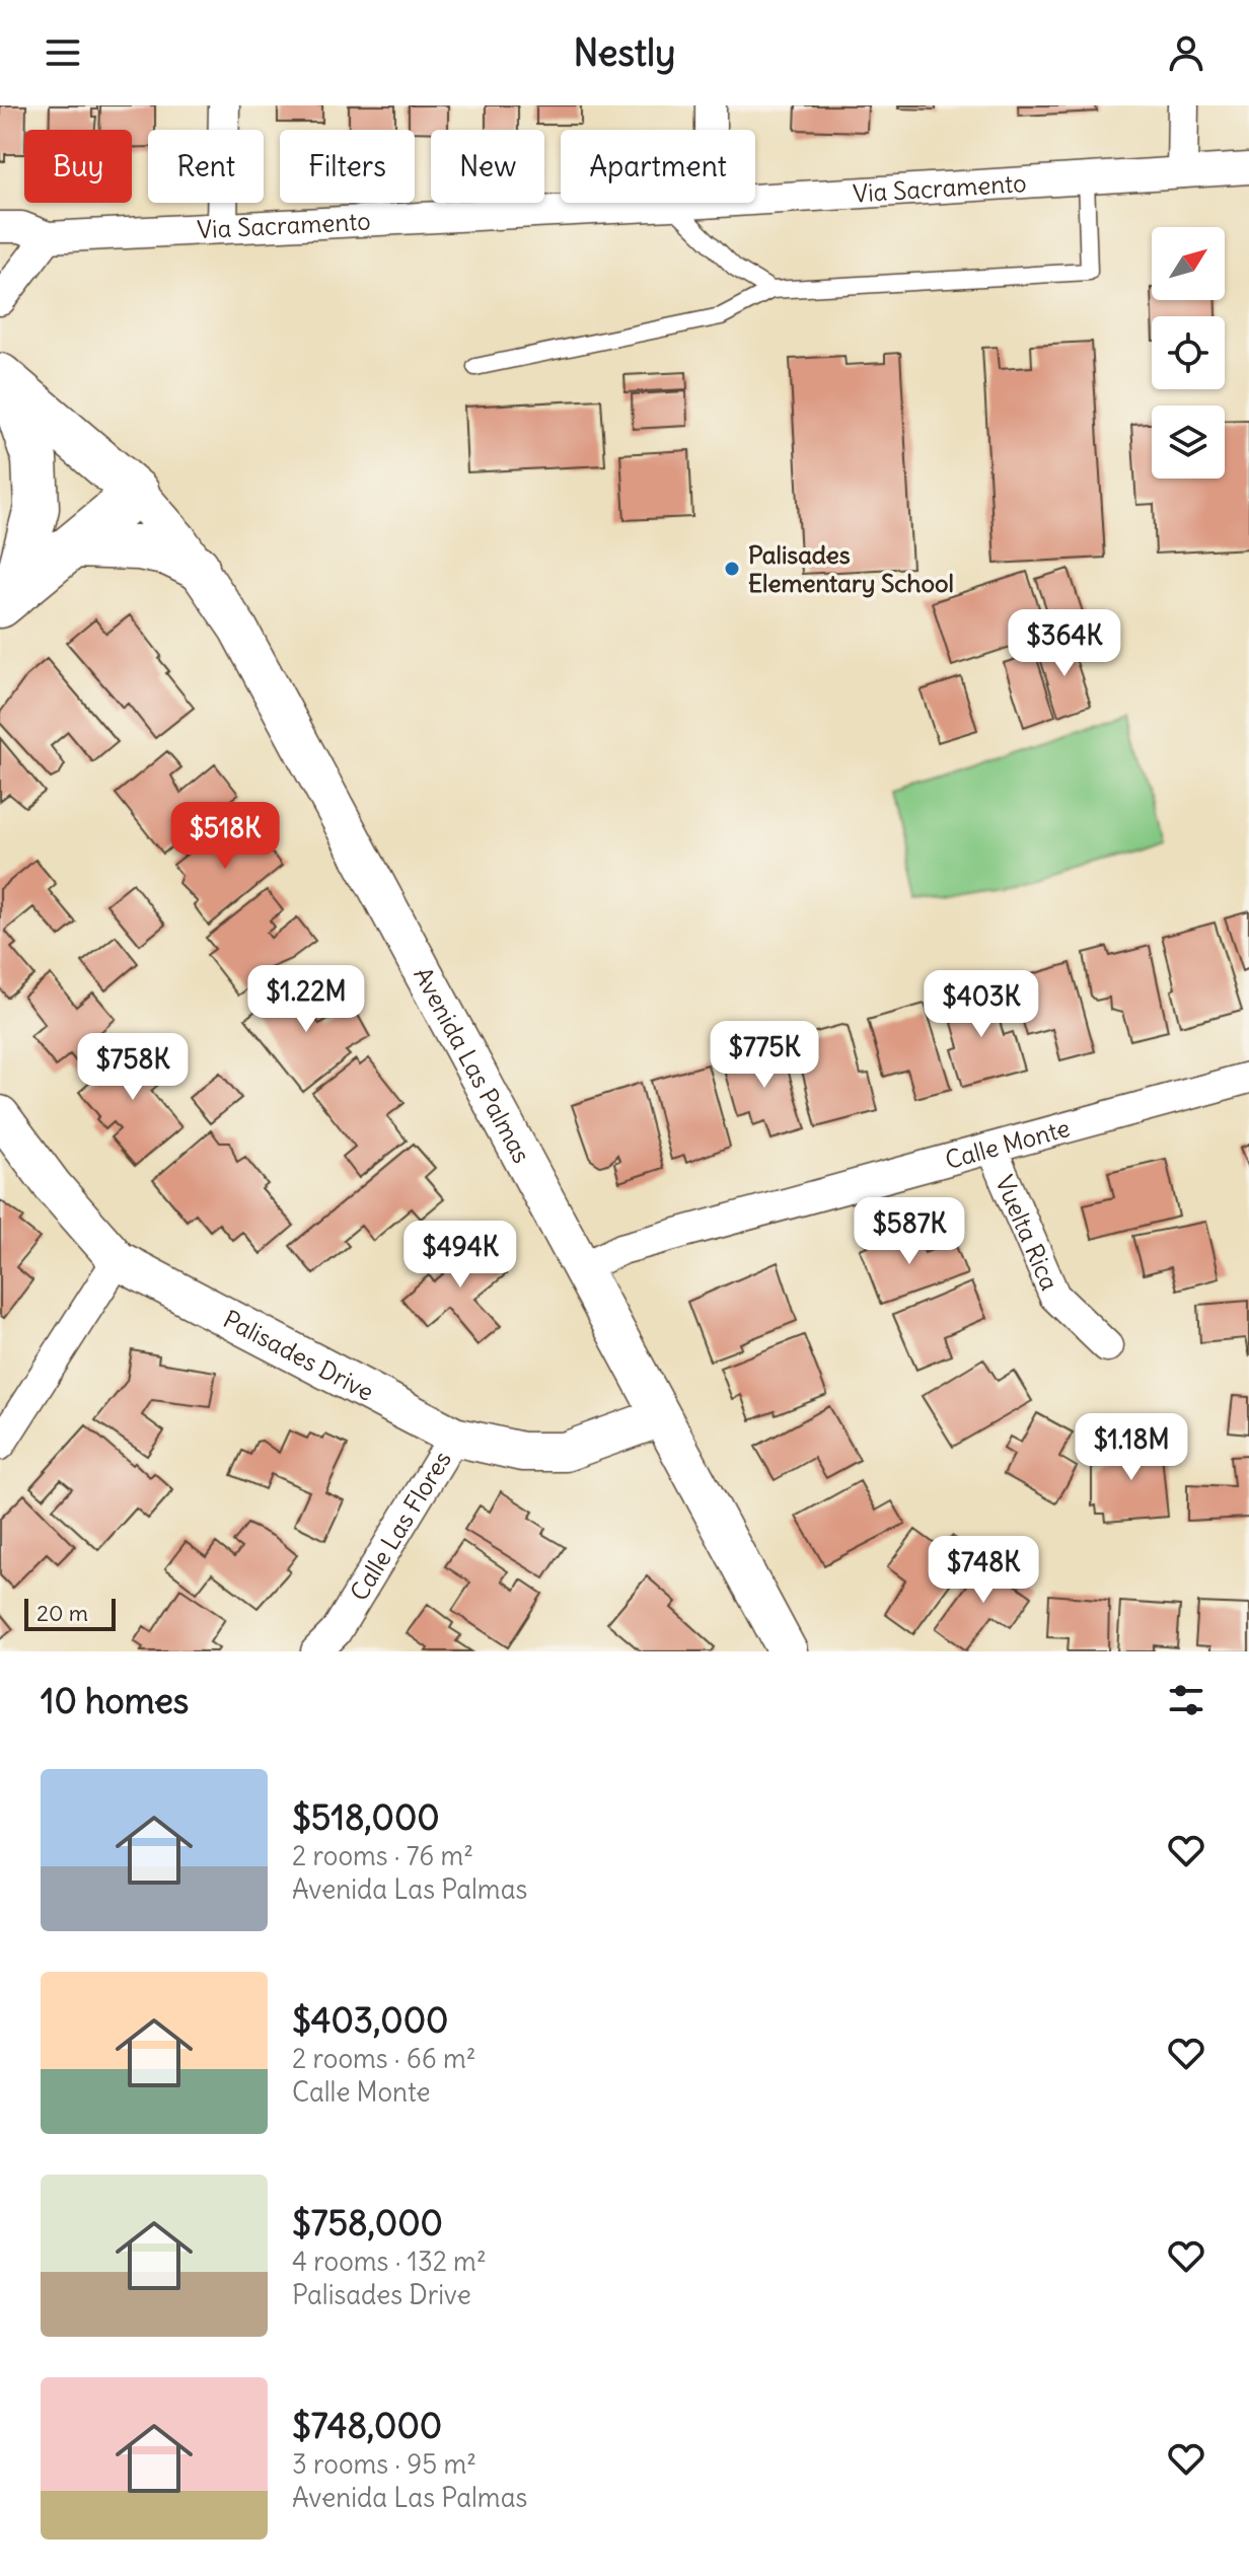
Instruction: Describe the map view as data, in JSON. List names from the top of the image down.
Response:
{
  "streets": {
    "street": [
      "Via Sacramento",
      "Avenida Las Palmas",
      "Calle Monte",
      "Vuelta Rica",
      "Palisades Drive",
      "Calle Las Flores"
    ]
  },
  "crossings": [
    ["Avenida Las Palmas", "Calle Monte"],
    ["Avenida Las Palmas", "Palisades Drive"],
    ["Calle Monte", "Vuelta Rica"],
    ["Palisades Drive", "Calle Las Flores"]
  ],
  "places": ["Palisades Elementary School"],
  "scale_bar": "20 m",
  "north": "top right",
  "page": {
    "header": "Nestly",
    "chip": [
      "Buy",
      "Rent",
      "Filters",
      "New",
      "Apartment"
    ],
    "price": [
      "$364K",
      "$518K",
      "$1.22M",
      "$403K",
      "$775K",
      "$758K",
      "$587K",
      "$494K",
      "$1.18M",
      "$748K"
    ],
    "scale": "20 m",
    "heading": "10 homes",
    "list": [
      {
        "name": "$518,000",
        "note": "2 rooms · 76 m² · Avenida Las Palmas"
      },
      {
        "name": "$403,000",
        "note": "2 rooms · 66 m² · Calle Monte"
      },
      {
        "name": "$758,000",
        "note": "4 rooms · 132 m² · Palisades Drive"
      },
      {
        "name": "$748,000",
        "note": "3 rooms · 95 m² · Avenida Las Palmas"
      }
    ]
  }
}
